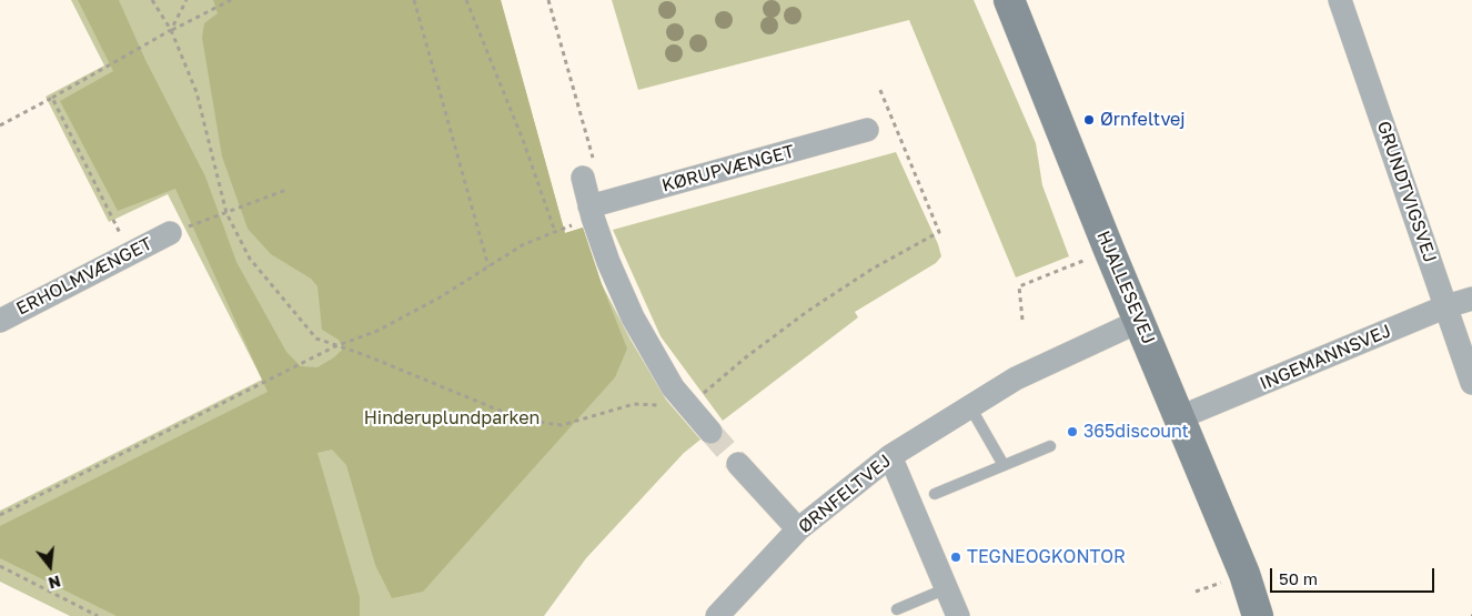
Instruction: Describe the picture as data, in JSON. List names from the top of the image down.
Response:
{
  "streets": {
    "main road": ["HJALLESEVEJ"],
    "street": [
      "KØRUPVÆNGET",
      "GRUNDTVIGSVEJ",
      "ERHOLMVÆNGET",
      "INGEMANNSVEJ",
      "ØRNFELTVEJ"
    ]
  },
  "crossings": [
    ["GRUNDTVIGSVEJ", "INGEMANNSVEJ"],
    ["HJALLESEVEJ", "INGEMANNSVEJ"],
    ["HJALLESEVEJ", "ØRNFELTVEJ"]
  ],
  "parks": ["Hinderuplundparken"],
  "places": ["Ørnfeltvej", "365discount", "TEGNEOGKONTOR"],
  "scale_bar": "50 m",
  "north": "bottom"
}
